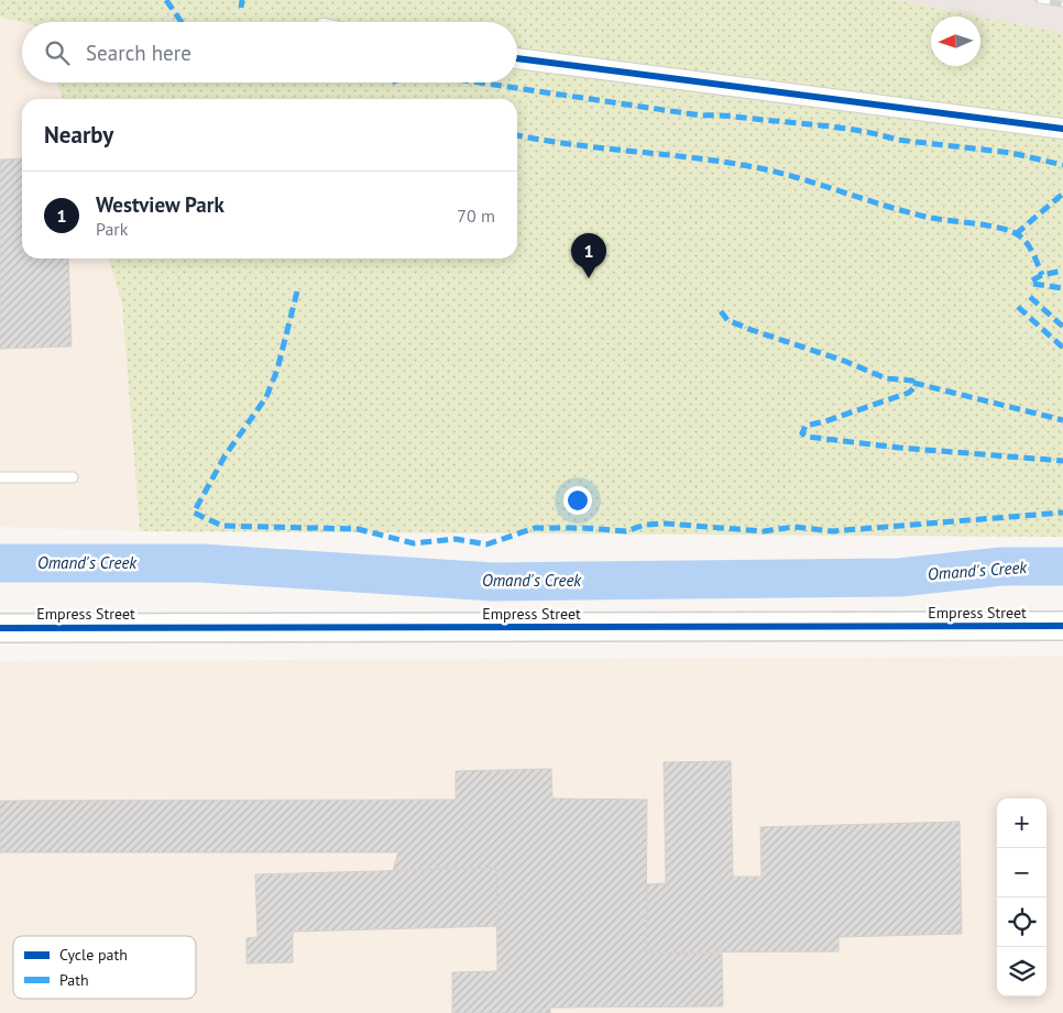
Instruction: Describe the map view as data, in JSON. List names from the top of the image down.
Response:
{
  "streets": {
    "street": ["Empress Street"]
  },
  "water": ["Omand's Creek"],
  "legend": ["Cycle path", "Path"],
  "north": "left",
  "page": {
    "search": "Search here",
    "heading": "Nearby",
    "list": [
      {
        "mark": "1",
        "name": "Westview Park",
        "note": "Park",
        "value": "70 m"
      }
    ],
    "pins": "1",
    "map_buttons": ["+", "−"]
  }
}
